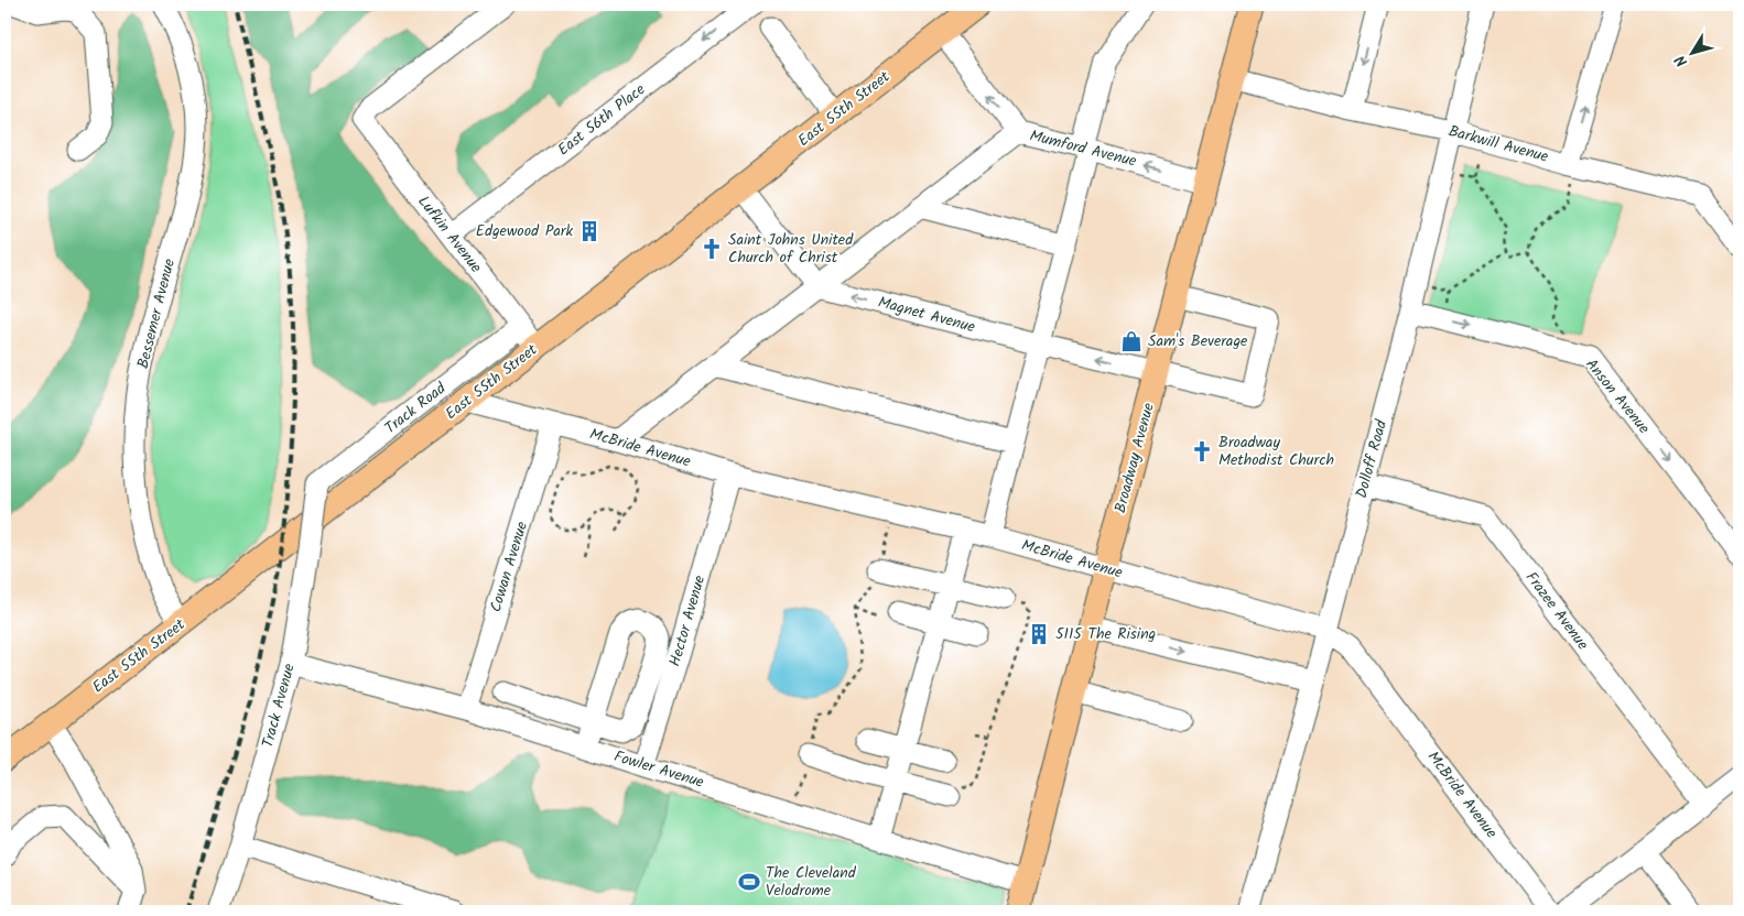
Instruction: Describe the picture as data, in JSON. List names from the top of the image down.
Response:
{
  "streets": {
    "main road": ["East 55th Street", "Broadway Avenue"],
    "street": [
      "East 56th Place",
      "Barkwill Avenue",
      "Mumford Avenue",
      "Lufkin Avenue",
      "Bessemer Avenue",
      "Magnet Avenue",
      "Anson Avenue",
      "Track Road",
      "McBride Avenue",
      "Dolloff Road",
      "Cowan Avenue",
      "Frazee Avenue",
      "Hector Avenue",
      "Track Avenue",
      "Fowler Avenue"
    ]
  },
  "crossings": [
    ["East 55th Street", "Mumford Avenue"],
    ["East 55th Street", "Lufkin Avenue"],
    ["East 55th Street", "Bessemer Avenue"],
    ["East 55th Street", "McBride Avenue"],
    ["East 56th Place", "Lufkin Avenue"],
    ["Barkwill Avenue", "Broadway Avenue"],
    ["Barkwill Avenue", "Dolloff Road"],
    ["Mumford Avenue", "Broadway Avenue"],
    ["Lufkin Avenue", "Track Road"],
    ["Magnet Avenue", "Broadway Avenue"],
    ["Anson Avenue", "Dolloff Road"],
    ["Track Road", "Track Avenue"],
    ["McBride Avenue", "Broadway Avenue"],
    ["McBride Avenue", "Dolloff Road"],
    ["McBride Avenue", "Cowan Avenue"],
    ["McBride Avenue", "Hector Avenue"],
    ["Broadway Avenue", "Fowler Avenue"],
    ["Dolloff Road", "Frazee Avenue"],
    ["Cowan Avenue", "Fowler Avenue"],
    ["Hector Avenue", "Fowler Avenue"],
    ["Track Avenue", "Fowler Avenue"]
  ],
  "one_way": ["East 56th Place", "Mumford Avenue", "Anson Avenue"],
  "places": {
    "building": ["Edgewood Park", "5115 The Rising"],
    "church": ["Saint Johns United Church of Christ", "Broadway Methodist Church"],
    "shop": ["Sam's Beverage"],
    "sports": ["The Cleveland Velodrome"]
  },
  "north": "bottom left"
}
